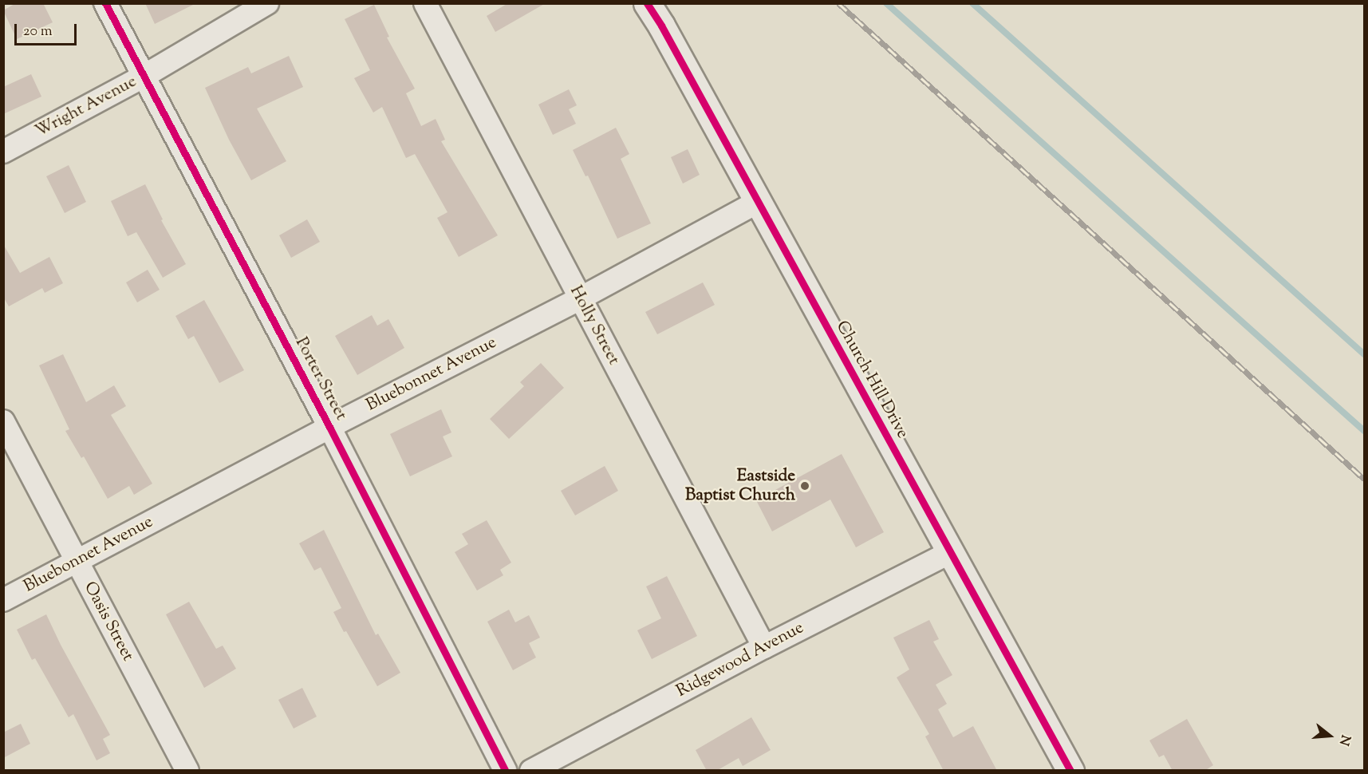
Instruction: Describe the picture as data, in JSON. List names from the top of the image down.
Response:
{
  "streets": {
    "street": [
      "Wright Avenue",
      "Holly Street",
      "Bluebonnet Avenue",
      "Porter Street",
      "Church Hill Drive",
      "Oasis Street",
      "Ridgewood Avenue"
    ]
  },
  "crossings": [
    ["Wright Avenue", "Porter Street"],
    ["Holly Street", "Bluebonnet Avenue"],
    ["Holly Street", "Ridgewood Avenue"],
    ["Bluebonnet Avenue", "Porter Street"],
    ["Bluebonnet Avenue", "Church Hill Drive"],
    ["Bluebonnet Avenue", "Oasis Street"],
    ["Church Hill Drive", "Ridgewood Avenue"]
  ],
  "places": ["Eastside Baptist Church"],
  "scale_bar": "20 m",
  "north": "right"
}
